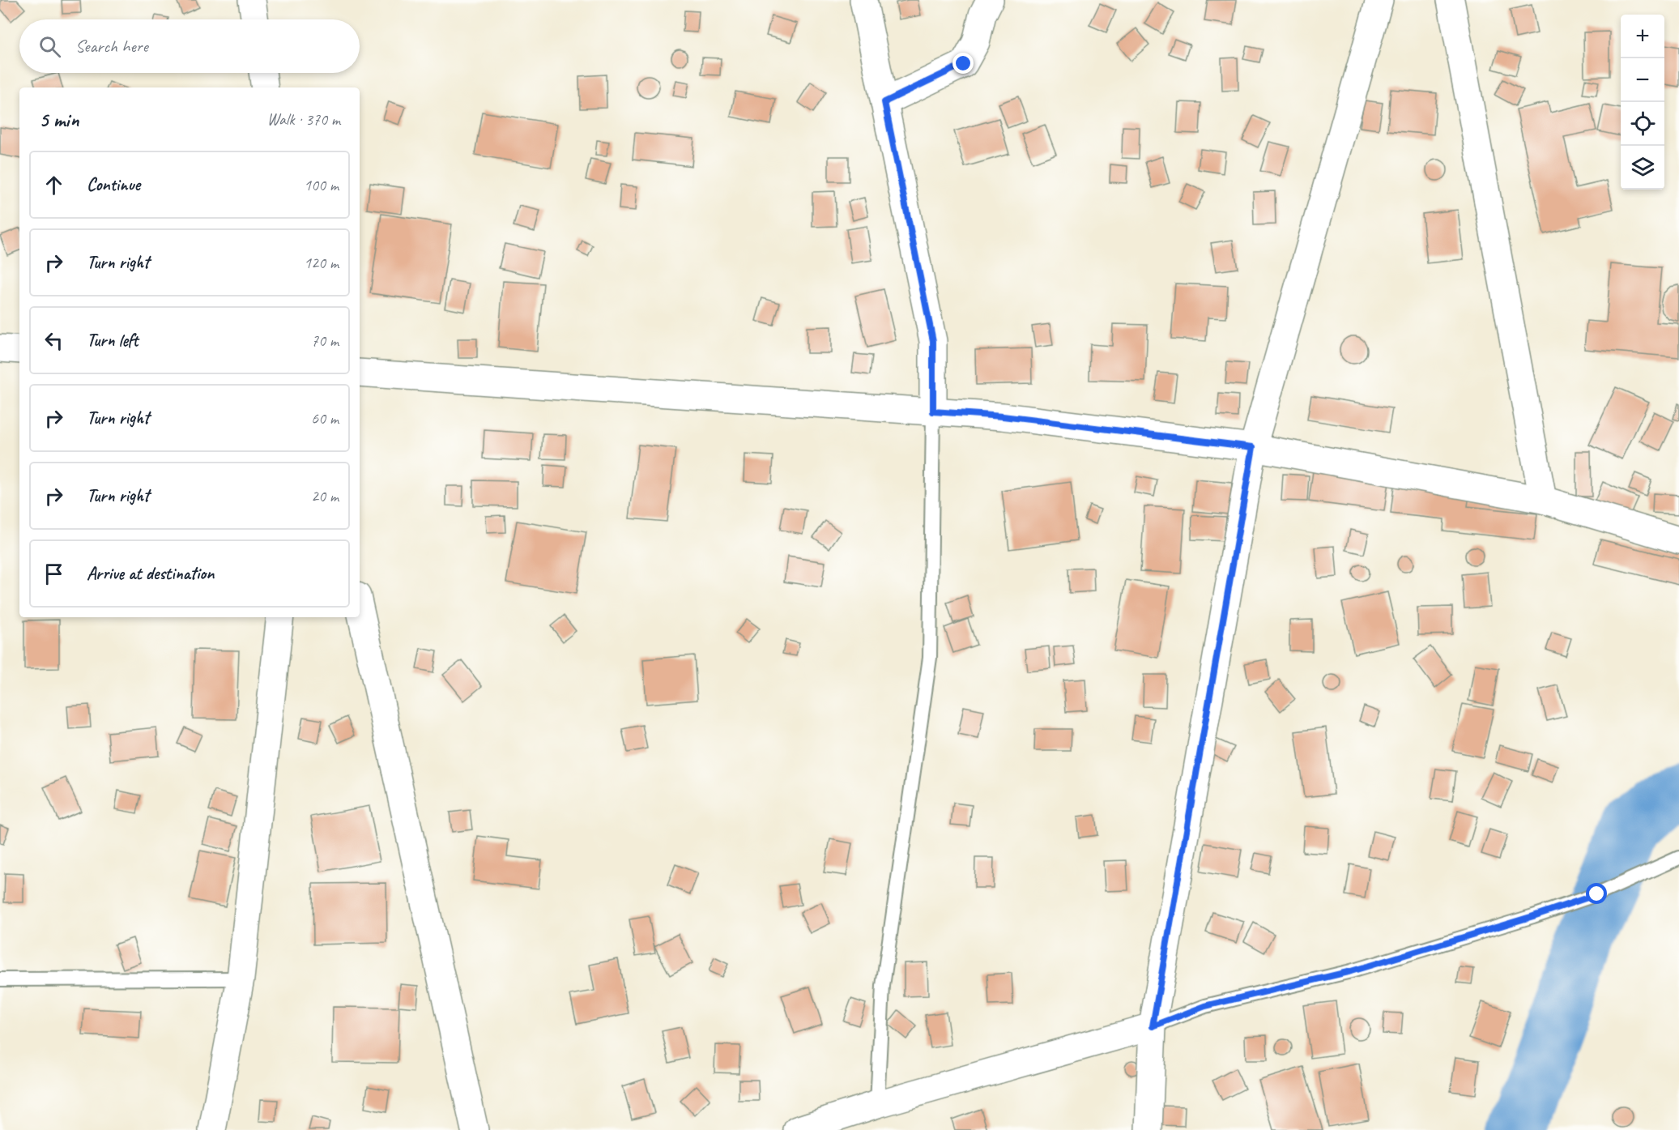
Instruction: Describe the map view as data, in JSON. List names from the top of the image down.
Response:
{
  "page": {
    "map_buttons": ["+", "−"],
    "search": "Search here",
    "heading": ["5 min", "Walk · 370 m"],
    "list": [
      ["Continue", "100 m"],
      ["Turn right", "120 m"],
      ["Turn left", "70 m"],
      ["Turn right", "60 m"],
      ["Turn right", "20 m"],
      "Arrive at destination"
    ]
  }
}
